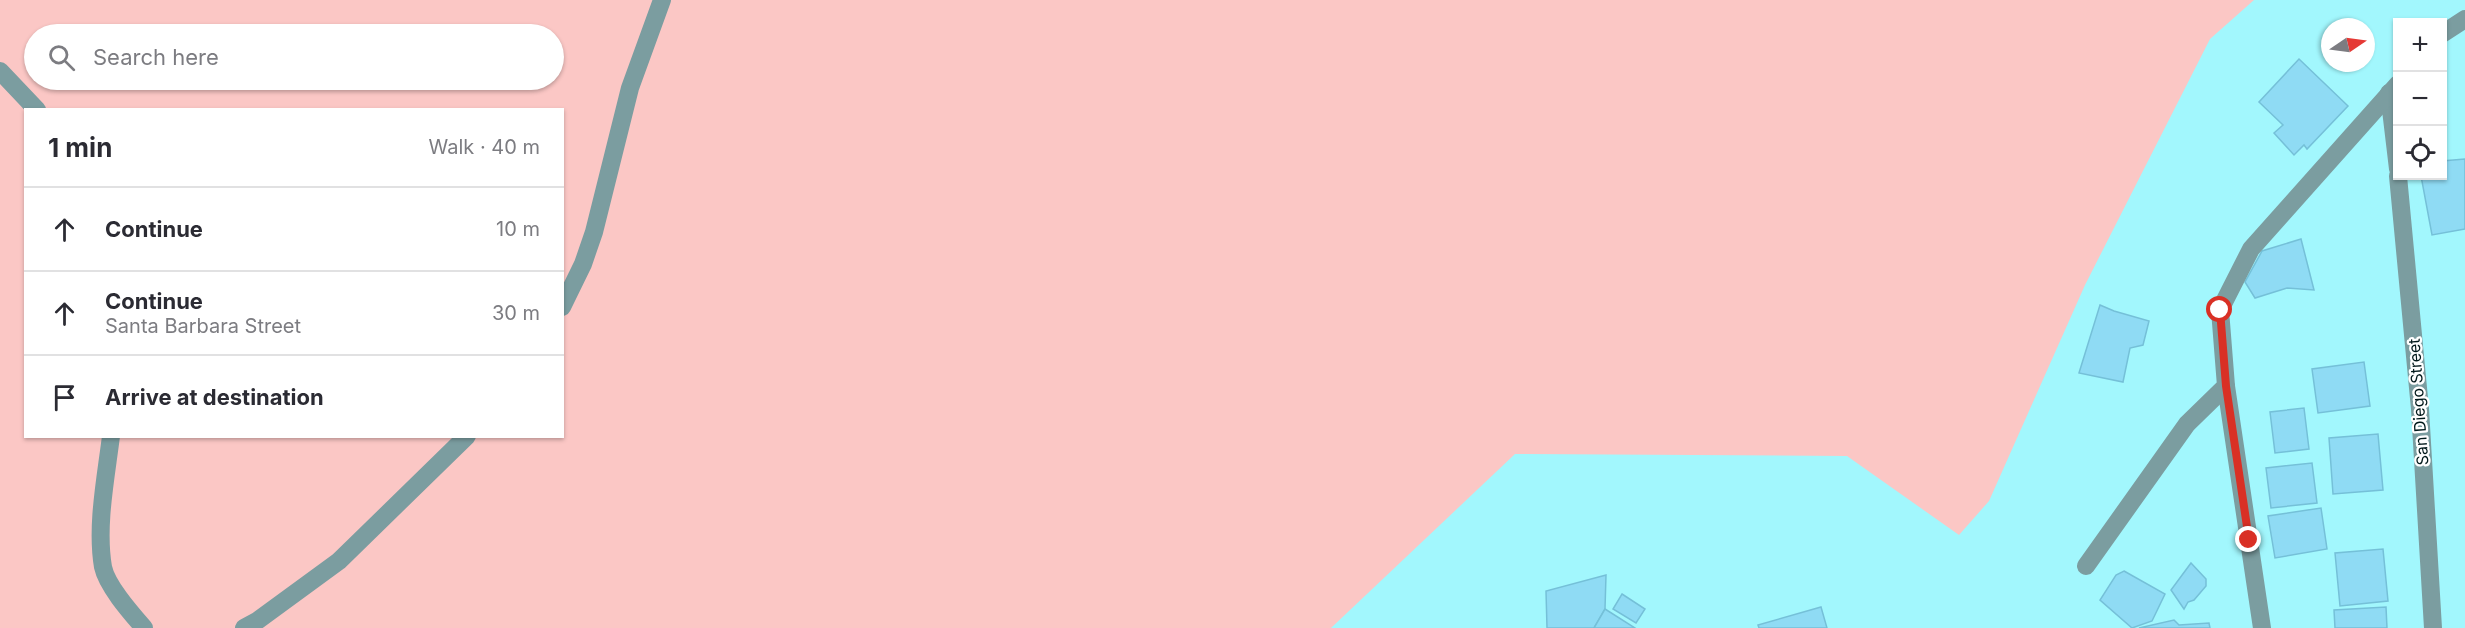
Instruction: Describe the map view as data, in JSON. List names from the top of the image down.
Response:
{
  "streets": {
    "street": ["San Diego Street"]
  },
  "north": "right",
  "page": {
    "map_buttons": ["+", "−"],
    "search": "Search here",
    "heading": ["1 min", "Walk · 40 m"],
    "list": [
      ["Continue", "10 m"],
      ["Continue", "Santa Barbara Street", "30 m"],
      "Arrive at destination"
    ]
  }
}
